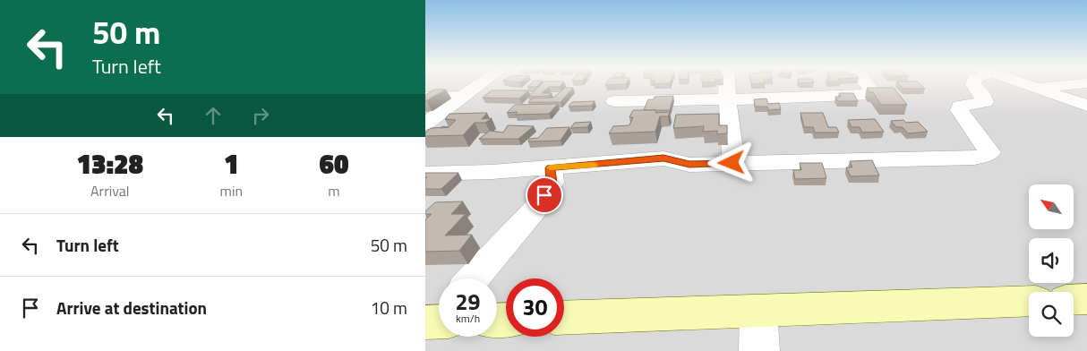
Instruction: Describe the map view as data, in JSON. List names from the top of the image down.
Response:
{
  "north": "top left",
  "page": {
    "turn": ["50 m", "Turn left"],
    "eta": [
      "13:28",
      "Arrival",
      "1",
      "min",
      "60",
      "m"
    ],
    "list": [
      {
        "name": "Turn left",
        "value": "50 m"
      },
      {
        "name": "Arrive at destination",
        "value": "10 m"
      }
    ],
    "speed": "29 km/h",
    "limit": "30"
  }
}
